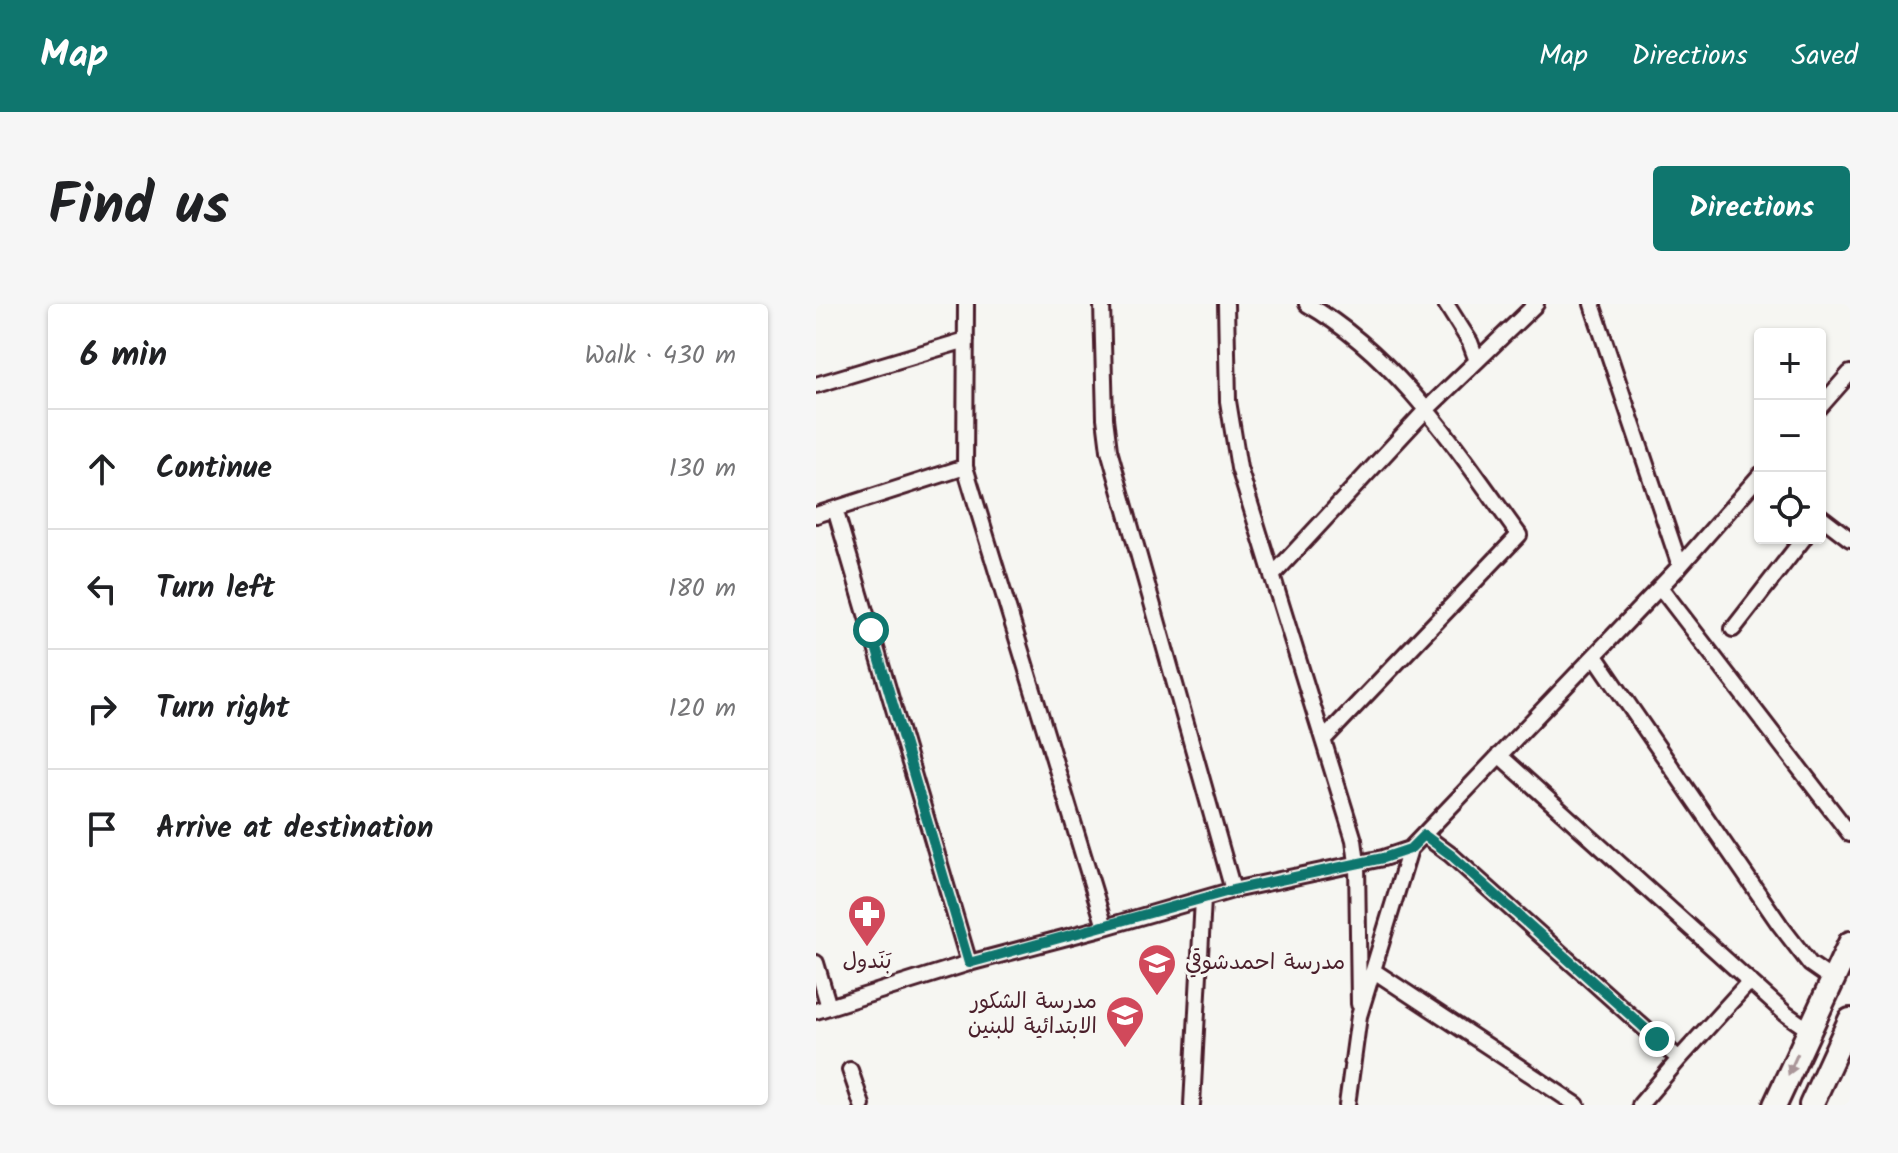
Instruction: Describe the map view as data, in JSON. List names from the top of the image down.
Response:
{
  "places": {
    "pharmacy": ["بَنَدول"],
    "school or university": ["مدرسة احمدشوقي", "مدرسة الشكور الابتدائية للبنين"]
  },
  "page": {
    "header": "Map",
    "nav": ["Map", "Directions", "Saved"],
    "title": "Find us",
    "buttons": "Directions",
    "heading": ["6 min", "Walk · 430 m"],
    "map_buttons": ["+", "−"],
    "list": [
      ["Continue", "130 m"],
      ["Turn left", "180 m"],
      ["Turn right", "120 m"],
      "Arrive at destination"
    ]
  }
}
